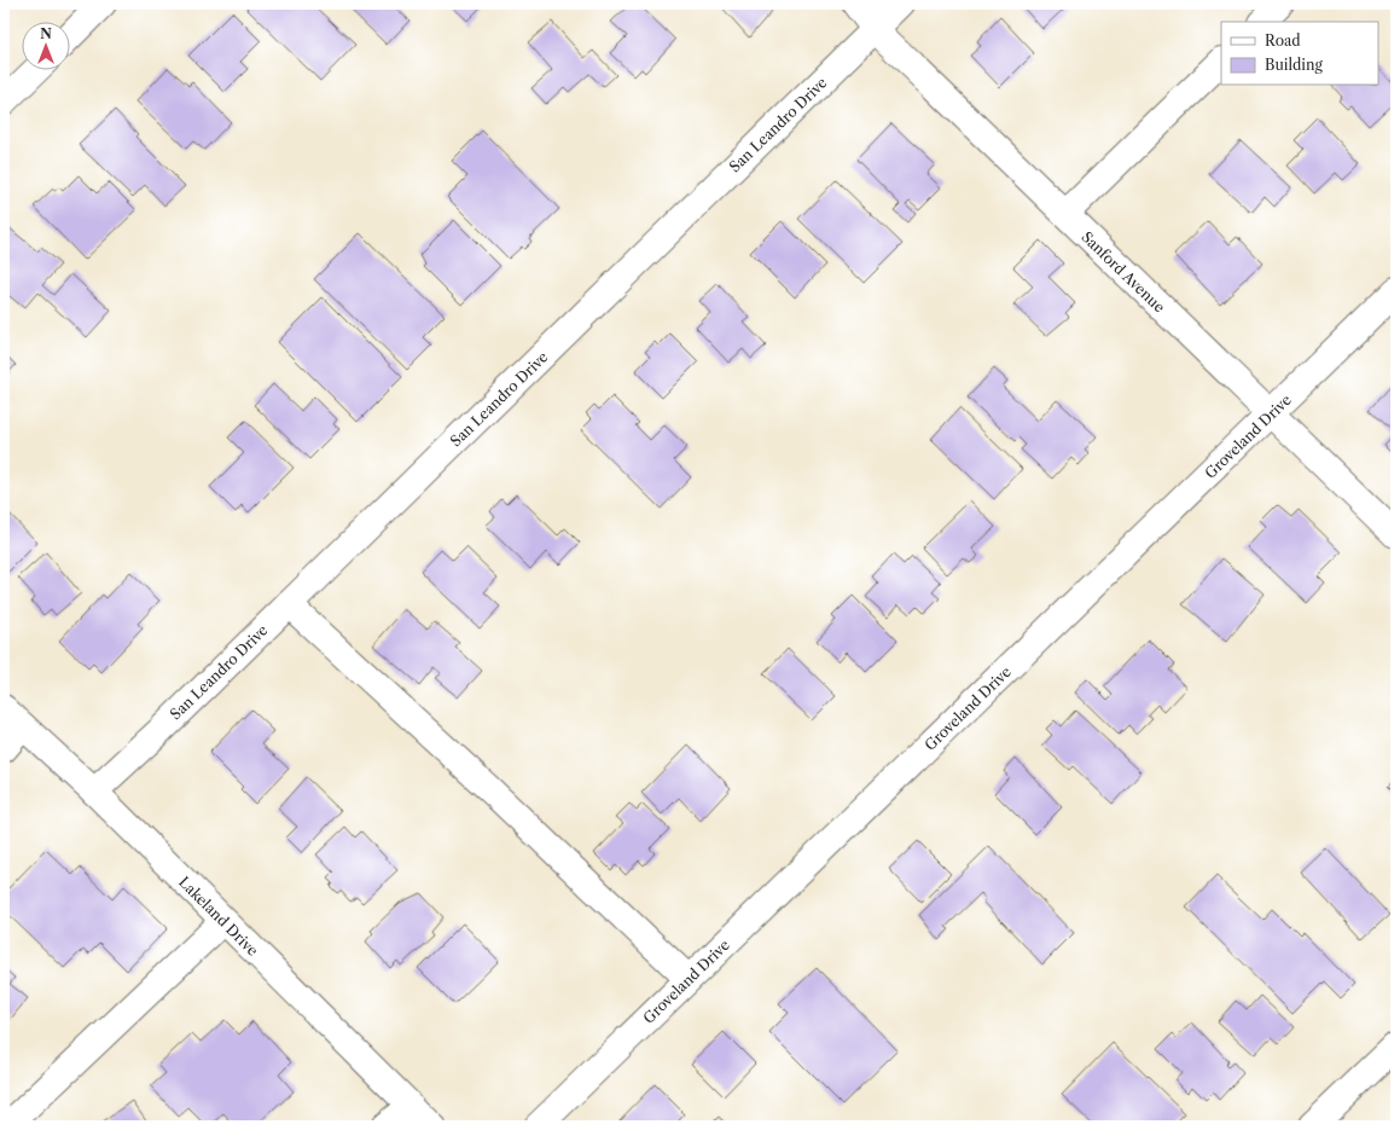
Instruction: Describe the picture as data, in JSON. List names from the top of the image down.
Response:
{
  "streets": {
    "street": [
      "San Leandro Drive",
      "Sanford Avenue",
      "Groveland Drive",
      "Lakeland Drive"
    ]
  },
  "crossings": [
    ["San Leandro Drive", "Sanford Avenue"],
    ["San Leandro Drive", "Lakeland Drive"],
    ["Sanford Avenue", "Groveland Drive"]
  ],
  "legend": ["Road", "Building"],
  "north": "top"
}
